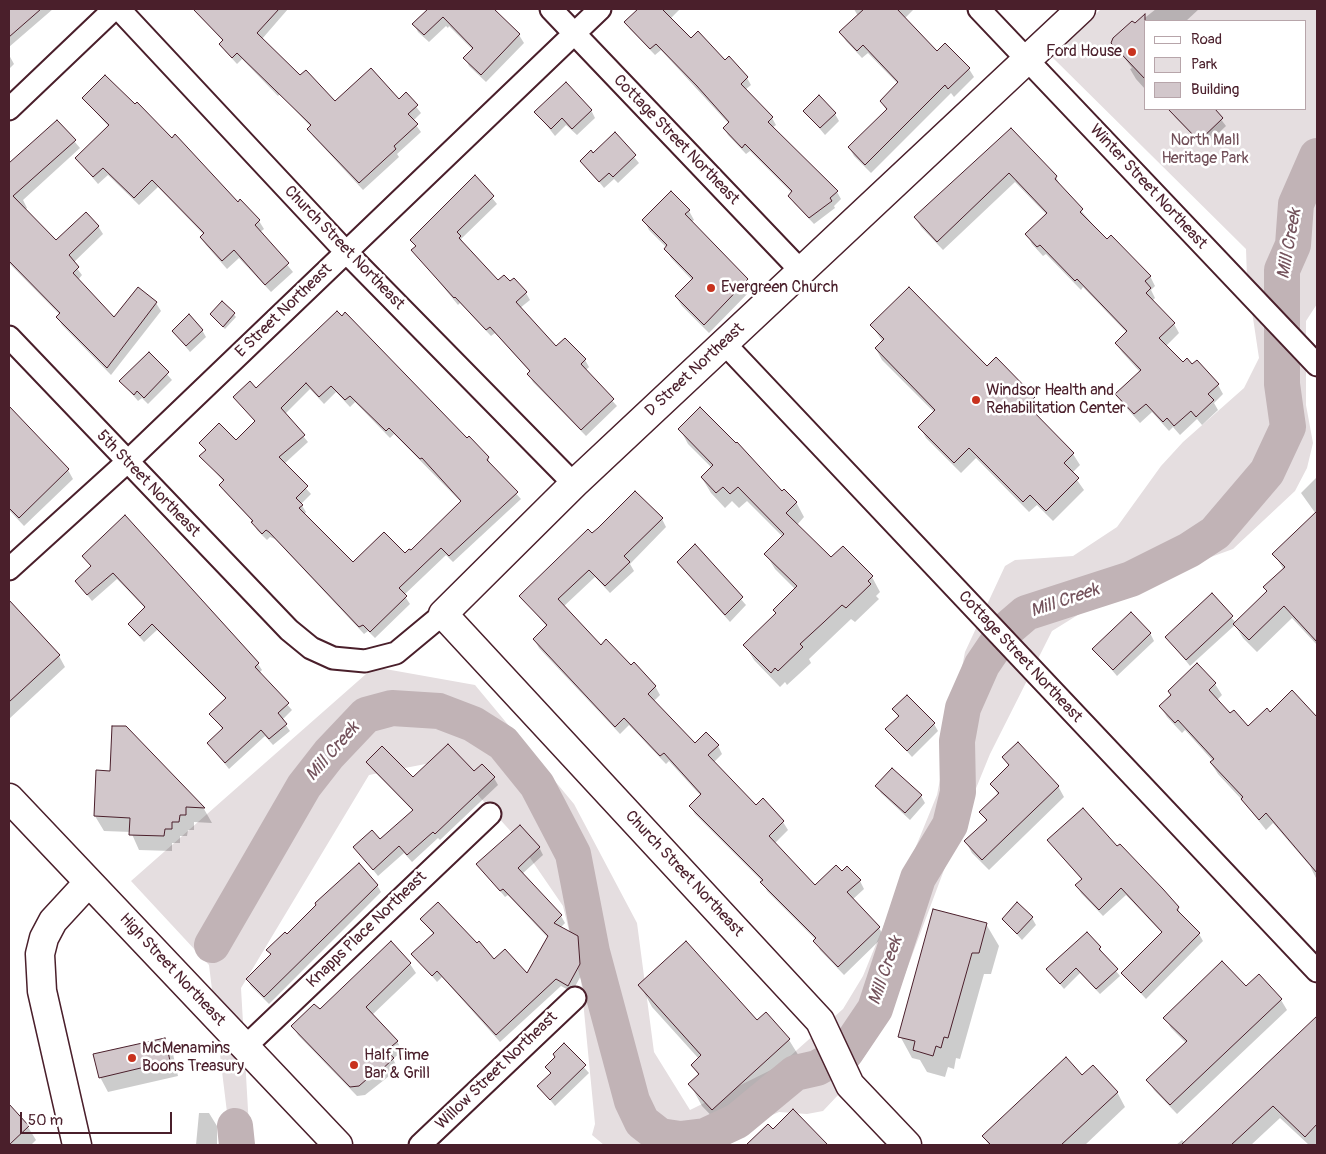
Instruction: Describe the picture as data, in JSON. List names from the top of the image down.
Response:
{
  "streets": {
    "street": [
      "Cottage Street Northeast",
      "Winter Street Northeast",
      "Church Street Northeast",
      "E Street Northeast",
      "D Street Northeast",
      "5th Street Northeast",
      "Knapps Place Northeast",
      "High Street Northeast",
      "Willow Street Northeast"
    ]
  },
  "crossings": [
    ["Cottage Street Northeast", "E Street Northeast"],
    ["Cottage Street Northeast", "D Street Northeast"],
    ["Winter Street Northeast", "D Street Northeast"],
    ["Church Street Northeast", "E Street Northeast"],
    ["Church Street Northeast", "D Street Northeast"],
    ["E Street Northeast", "5th Street Northeast"],
    ["D Street Northeast", "5th Street Northeast"],
    ["Knapps Place Northeast", "High Street Northeast"]
  ],
  "water": ["Mill Creek"],
  "parks": ["North Mall Heritage Park"],
  "places": [
    "Ford House",
    "Evergreen Church",
    "Windsor Health and Rehabilitation Center",
    "McMenamins Boons Treasury",
    "Half Time Bar & Grill"
  ],
  "legend": ["Road", "Park", "Building"],
  "scale_bar": "50 m"
}
